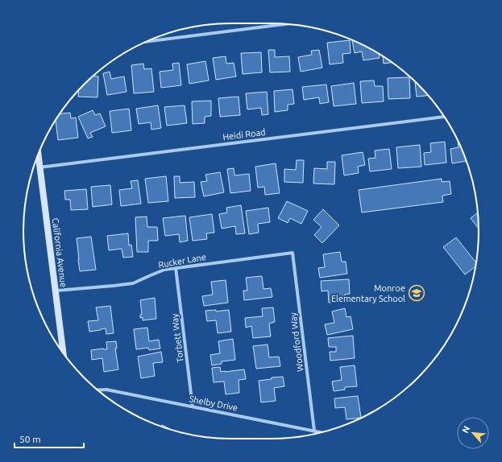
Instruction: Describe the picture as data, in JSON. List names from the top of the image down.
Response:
{
  "streets": {
    "main road": ["California Avenue"],
    "street": [
      "Heidi Road",
      "Rucker Lane",
      "Torbett Way",
      "Woodford Way",
      "Shelby Drive"
    ]
  },
  "crossings": [
    ["Heidi Road", "California Avenue"],
    ["California Avenue", "Rucker Lane"],
    ["Rucker Lane", "Torbett Way"],
    ["Rucker Lane", "Woodford Way"],
    ["Torbett Way", "Shelby Drive"],
    ["Woodford Way", "Shelby Drive"]
  ],
  "places": {
    "school or university": ["Monroe Elementary School"]
  },
  "scale_bar": "50 m",
  "north": "top left"
}
